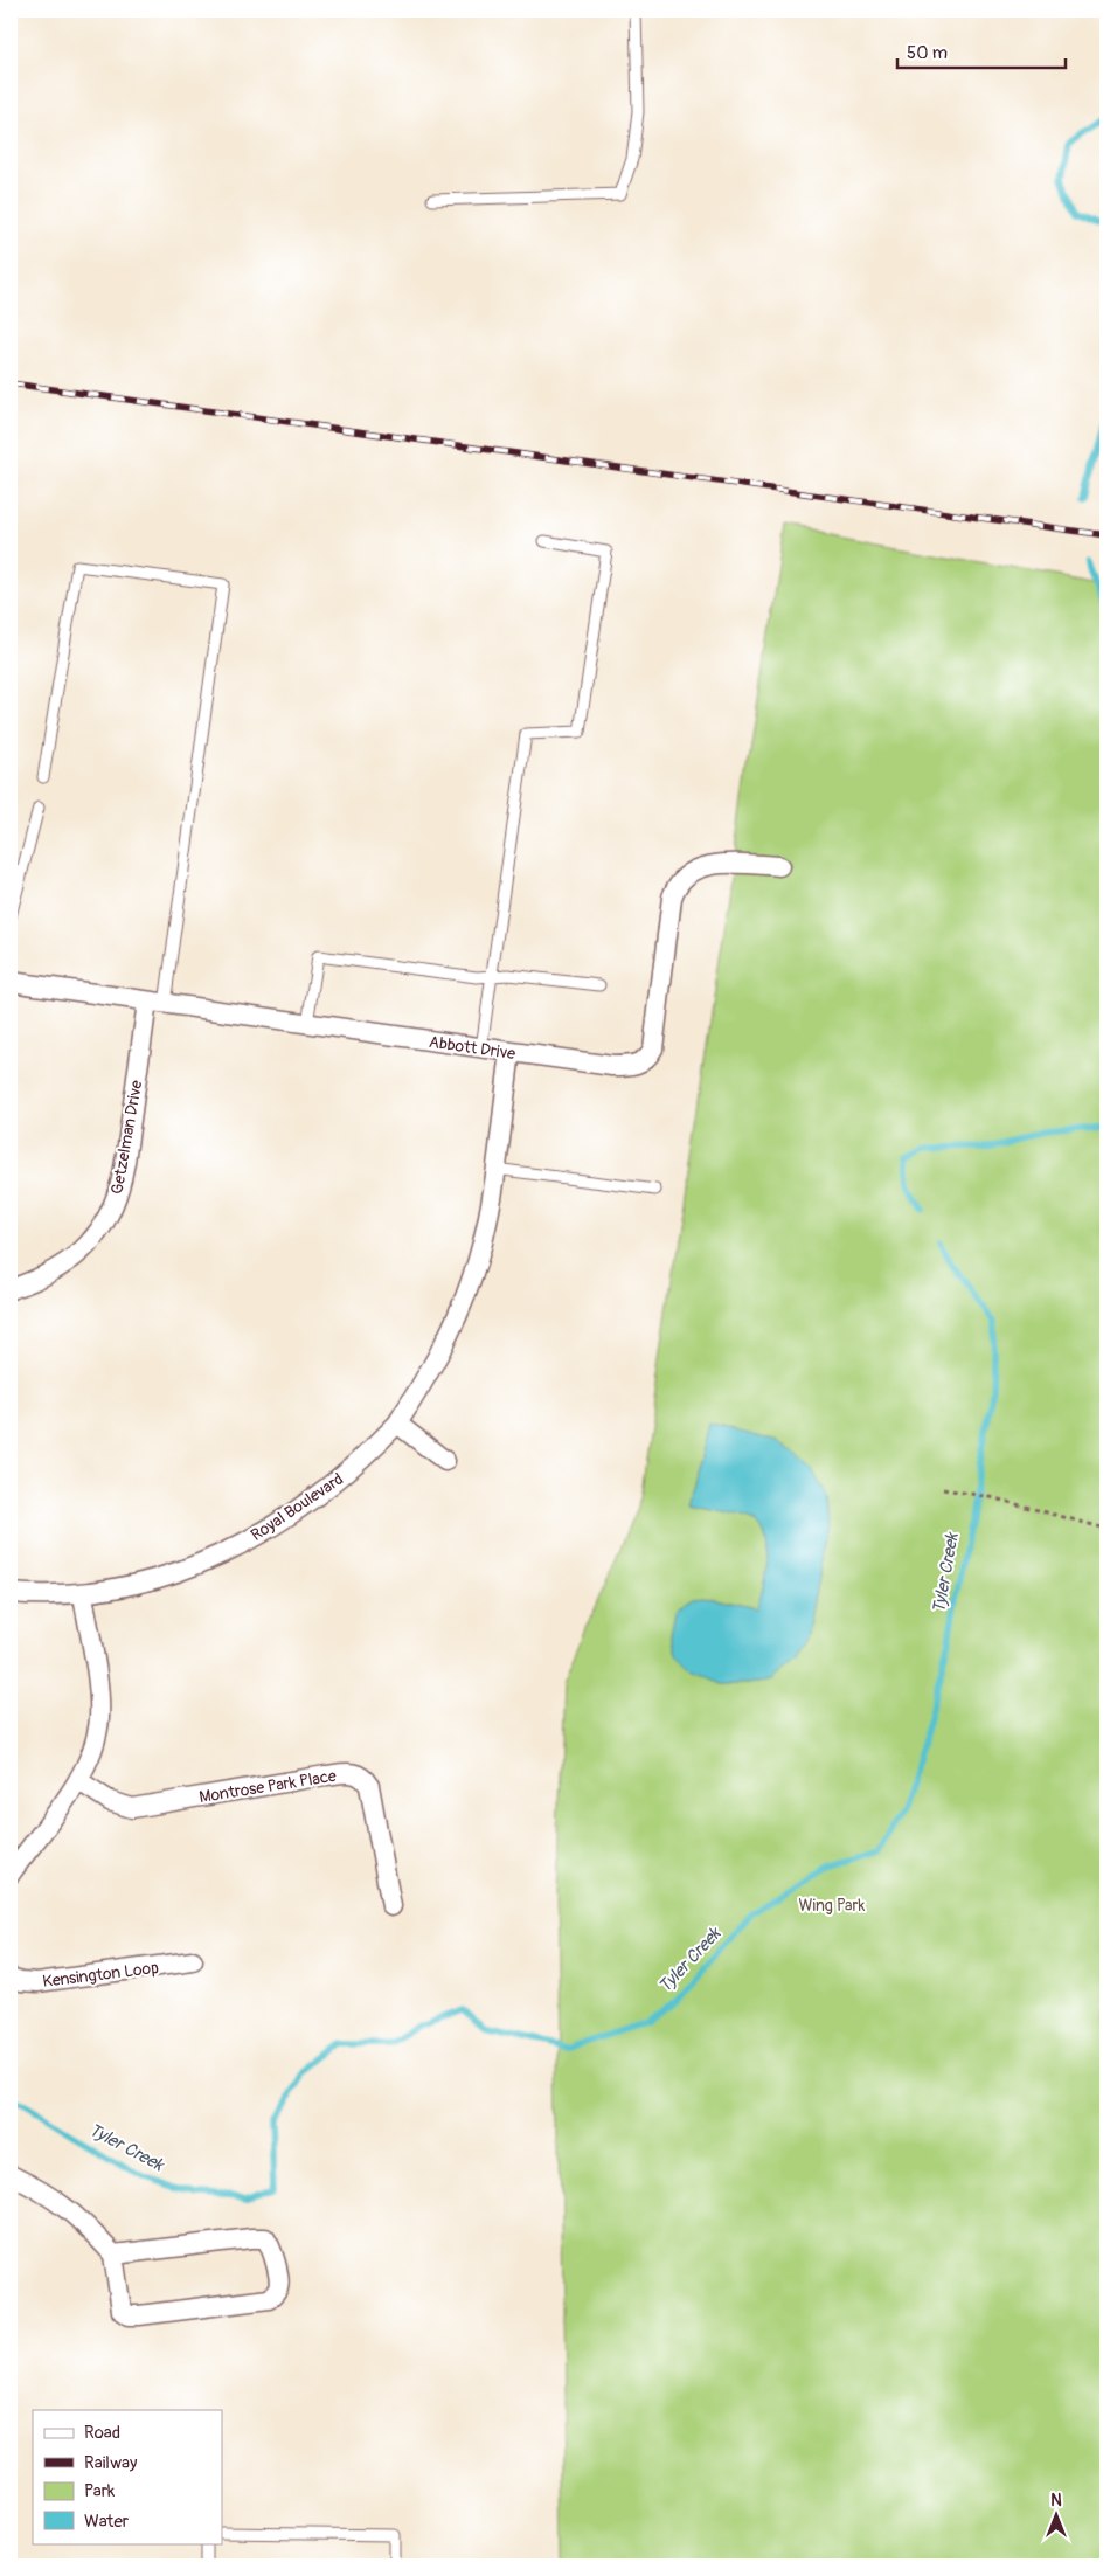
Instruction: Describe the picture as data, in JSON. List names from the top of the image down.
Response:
{
  "streets": {
    "street": [
      "Abbott Drive",
      "Getzelman Drive",
      "Royal Boulevard",
      "Montrose Park Place",
      "Kensington Loop"
    ]
  },
  "crossings": [
    ["Abbott Drive", "Getzelman Drive"],
    ["Abbott Drive", "Royal Boulevard"]
  ],
  "water": ["Tyler Creek"],
  "parks": ["Wing Park"],
  "legend": [
    "Road",
    "Railway",
    "Park",
    "Water"
  ],
  "scale_bar": "50 m",
  "north": "top"
}
